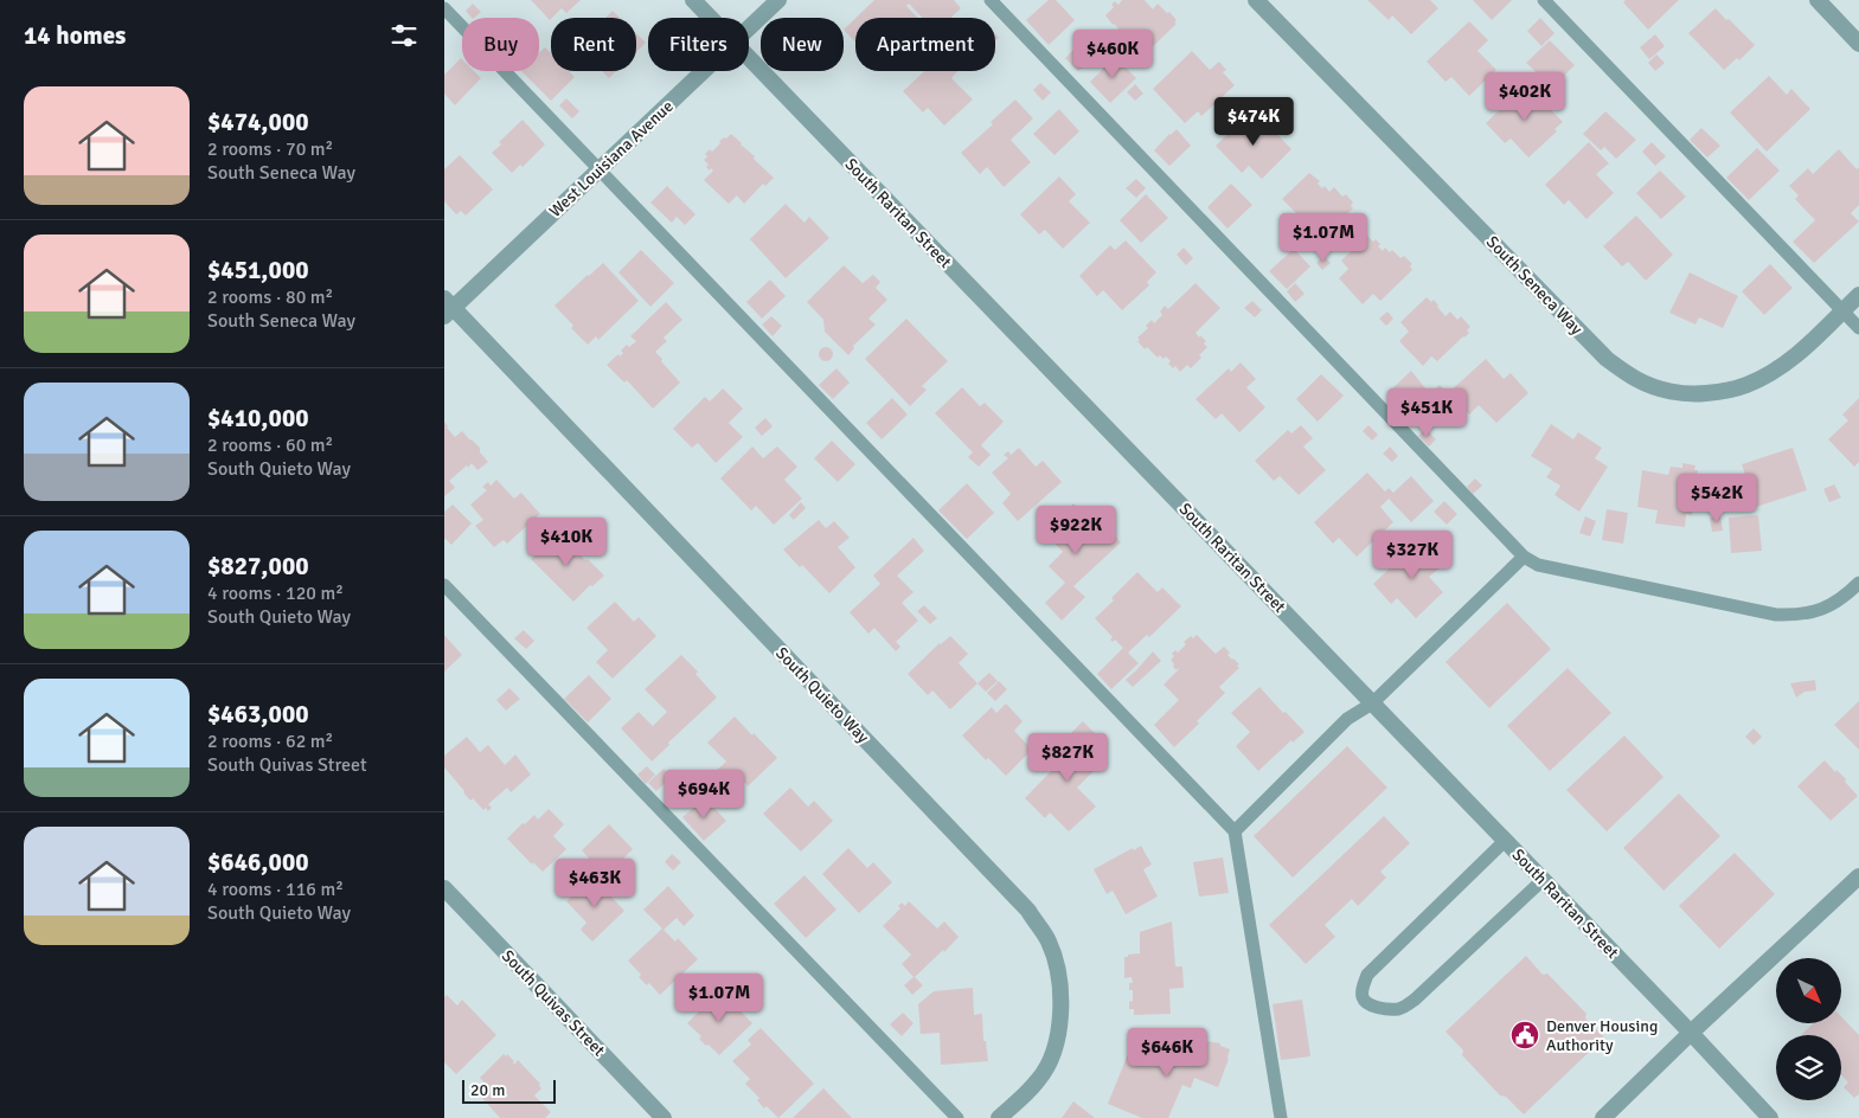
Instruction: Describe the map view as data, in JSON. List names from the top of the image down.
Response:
{
  "streets": {
    "street": [
      "West Louisiana Avenue",
      "South Raritan Street",
      "South Seneca Way",
      "South Quieto Way",
      "South Quivas Street"
    ]
  },
  "crossings": [
    ["West Louisiana Avenue", "South Quieto Way"]
  ],
  "places": {
    "public building": ["Denver Housing Authority"]
  },
  "scale_bar": "20 m",
  "north": "bottom right",
  "page": {
    "heading": "14 homes",
    "chip": [
      "Buy",
      "Rent",
      "Filters",
      "New",
      "Apartment"
    ],
    "price": [
      "$460K",
      "$402K",
      "$474K",
      "$1.07M",
      "$451K",
      "$542K",
      "$922K",
      "$410K",
      "$327K",
      "$827K",
      "$694K",
      "$463K",
      "$1.07M",
      "$646K"
    ],
    "list": [
      {
        "name": "$474,000",
        "note": "2 rooms · 70 m² · South Seneca Way"
      },
      {
        "name": "$451,000",
        "note": "2 rooms · 80 m² · South Seneca Way"
      },
      {
        "name": "$410,000",
        "note": "2 rooms · 60 m² · South Quieto Way"
      },
      {
        "name": "$827,000",
        "note": "4 rooms · 120 m² · South Quieto Way"
      },
      {
        "name": "$463,000",
        "note": "2 rooms · 62 m² · South Quivas Street"
      },
      {
        "name": "$646,000",
        "note": "4 rooms · 116 m² · South Quieto Way"
      }
    ],
    "scale": "20 m"
  }
}
